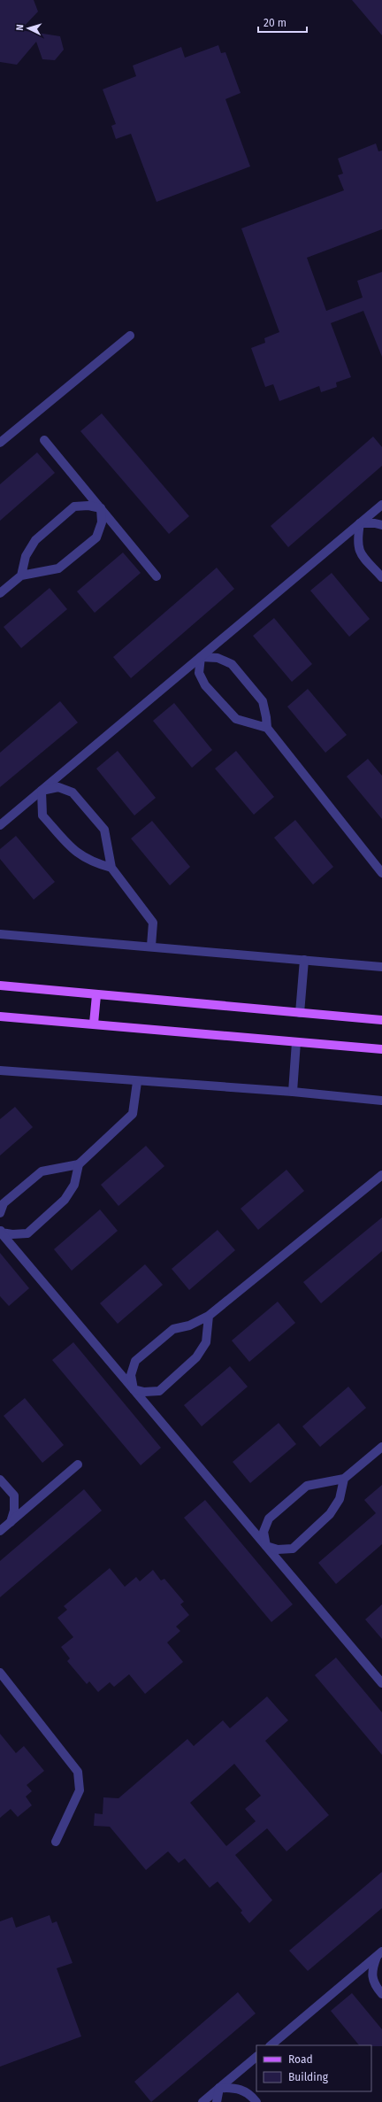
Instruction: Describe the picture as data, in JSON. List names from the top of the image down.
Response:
{
  "legend": ["Road", "Building"],
  "scale_bar": "20 m",
  "north": "left"
}
